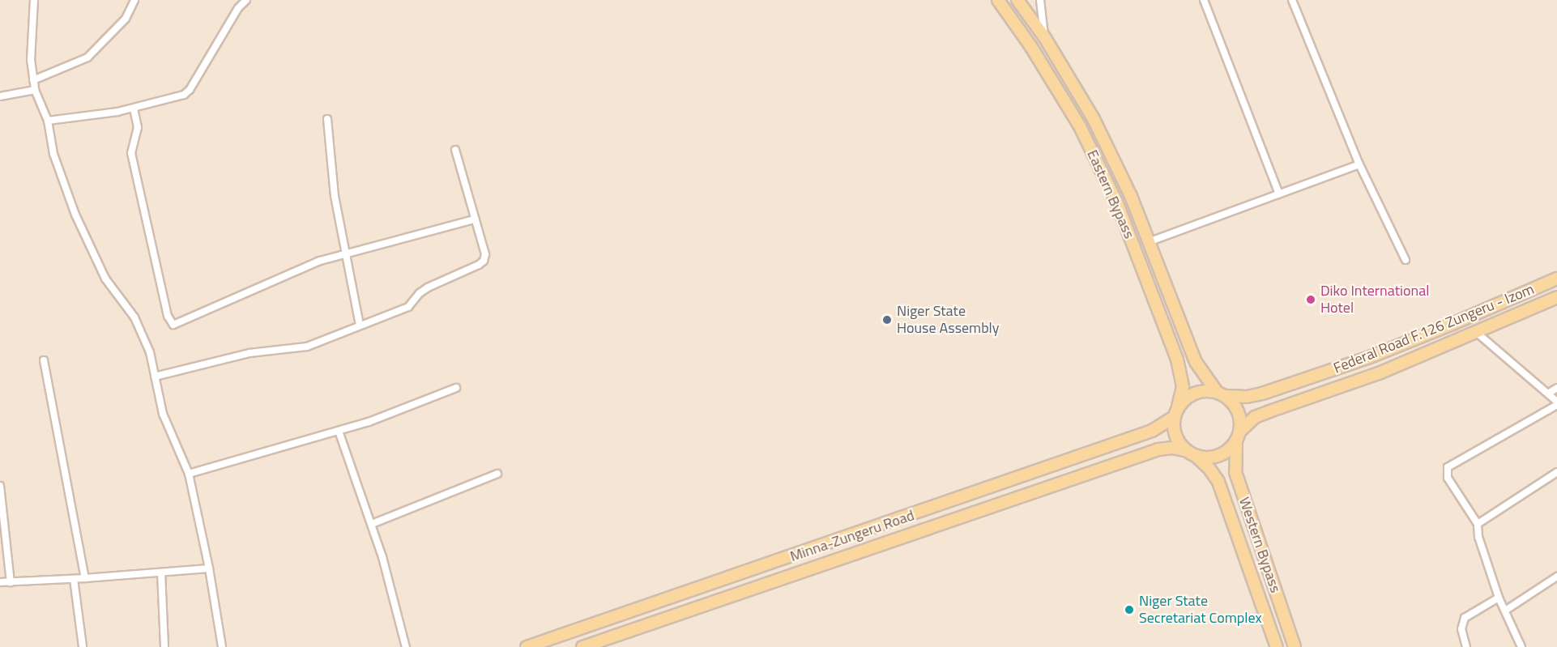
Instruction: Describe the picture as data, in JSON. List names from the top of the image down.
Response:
{
  "streets": {
    "main road": [
      "Eastern Bypass",
      "Federal Road F.126 Zungeru - Izom",
      "Minna-Zungeru Road",
      "Western Bypass"
    ]
  },
  "crossings": [
    ["Eastern Bypass", "Federal Road F.126 Zungeru - Izom"],
    ["Eastern Bypass", "Minna-Zungeru Road"],
    ["Eastern Bypass", "Western Bypass"],
    ["Federal Road F.126 Zungeru - Izom", "Minna-Zungeru Road"],
    ["Federal Road F.126 Zungeru - Izom", "Western Bypass"],
    ["Minna-Zungeru Road", "Western Bypass"]
  ],
  "places": ["Diko International Hotel", "Niger State House Assembly", "Niger State Secretariat Complex"]
}
